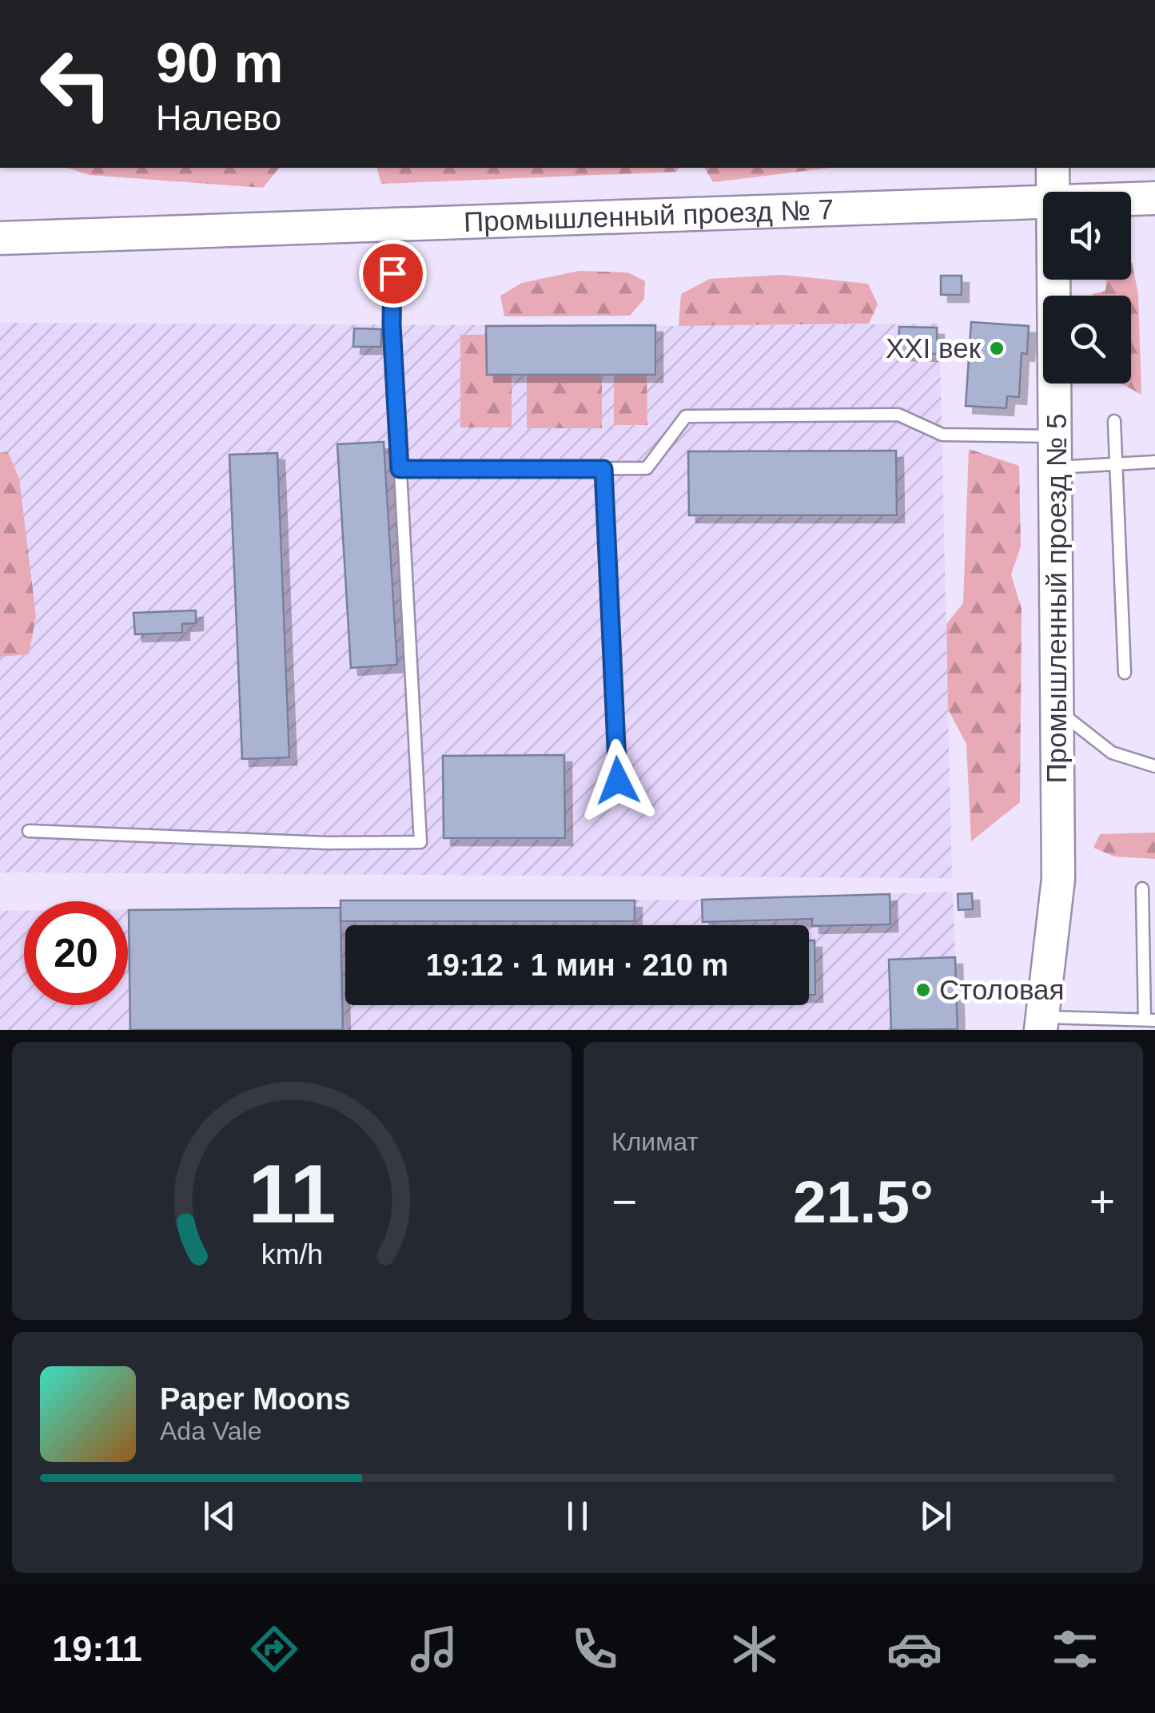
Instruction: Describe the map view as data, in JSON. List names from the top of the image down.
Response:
{
  "streets": {
    "street": ["Промышленный проезд № 7", "Промышленный проезд № 5"]
  },
  "places": ["XXI век", "Столовая"],
  "page": {
    "turn": ["90 m", "Налево"],
    "limit": "20",
    "trip": "19:12 · 1 мин · 210 m",
    "tile": "Климат",
    "heat": ["−", "21.5°", "+"],
    "song": ["Paper Moons", "Ada Vale"],
    "tabs": "19:11",
    "gauge": ["11", "km/h"]
  }
}
